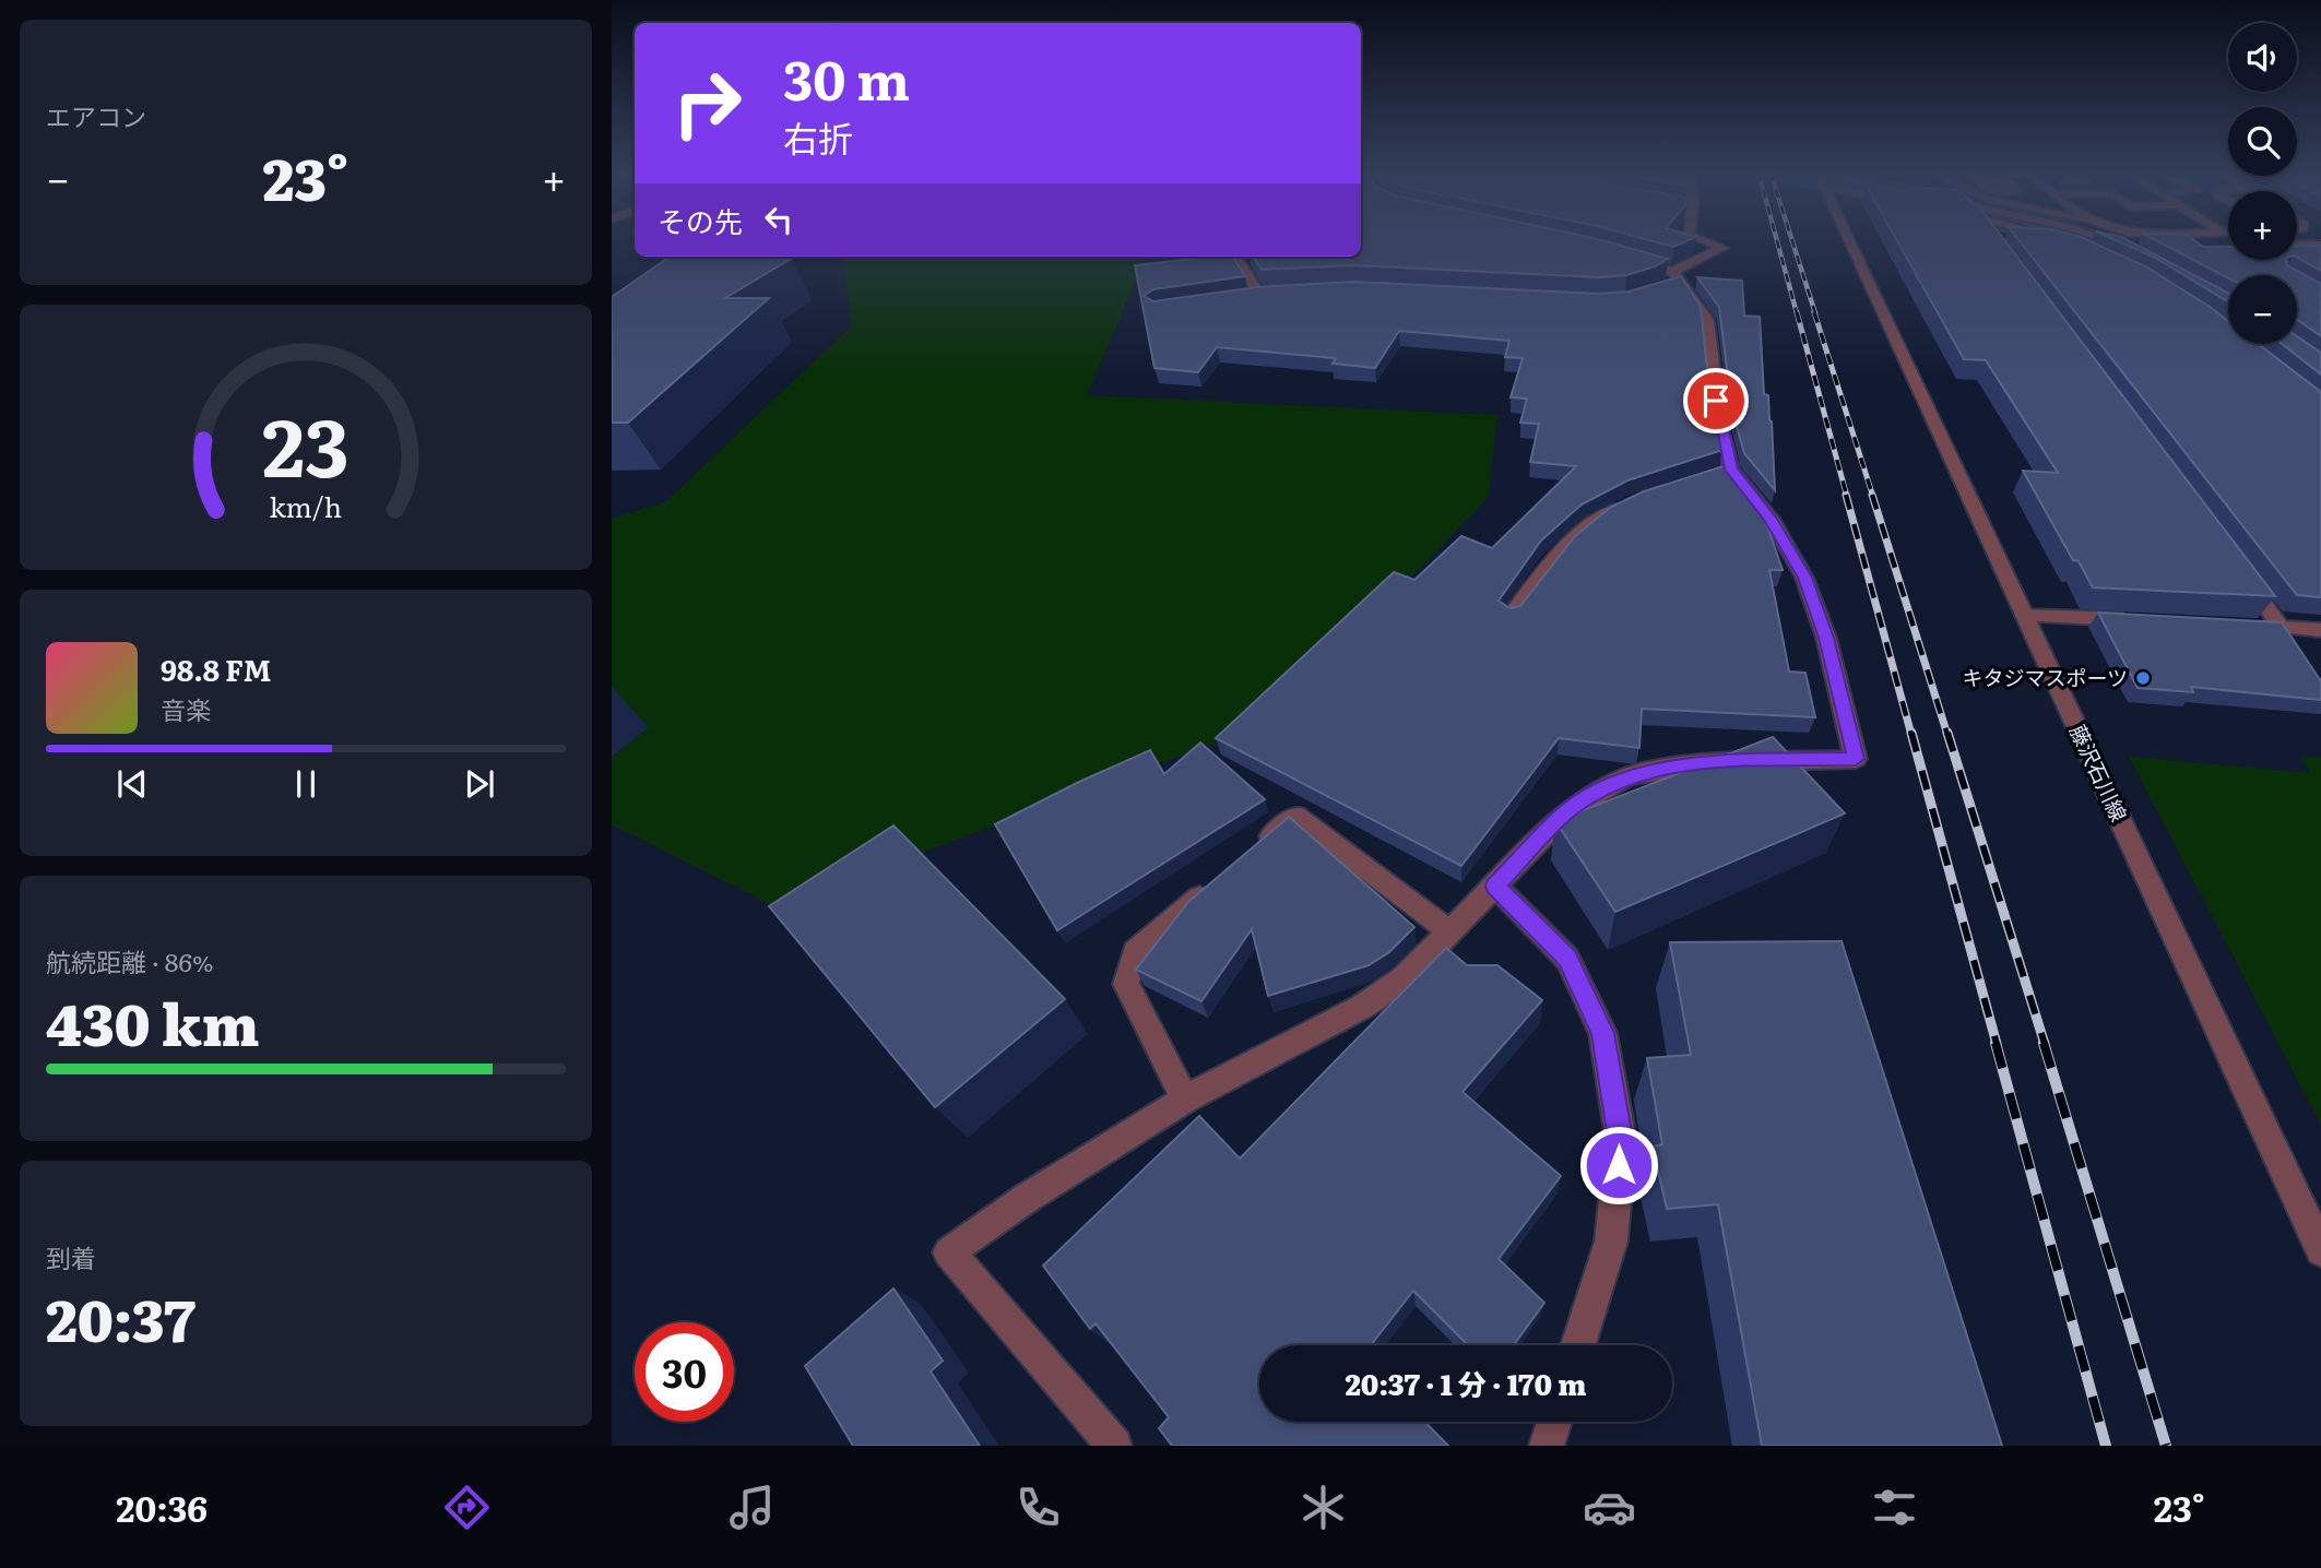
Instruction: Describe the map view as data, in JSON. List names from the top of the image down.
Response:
{
  "streets": {
    "street": ["藤沢石川線"]
  },
  "places": ["キタジマスポーツ"],
  "page": {
    "tile": [
      "エアコン",
      ["航続距離 · 86%", "430 km"],
      ["到着", "20:37"]
    ],
    "map_buttons": ["+", "−"],
    "turn": ["30 m", "右折"],
    "heat": ["−", "23°", "+"],
    "then": "その先",
    "song": ["98.8 FM", "音楽"],
    "limit": "30",
    "trip": "20:37 · 1 分 · 170 m",
    "tabs": ["20:36", "23°"],
    "gauge": ["23", "km/h"]
  }
}
